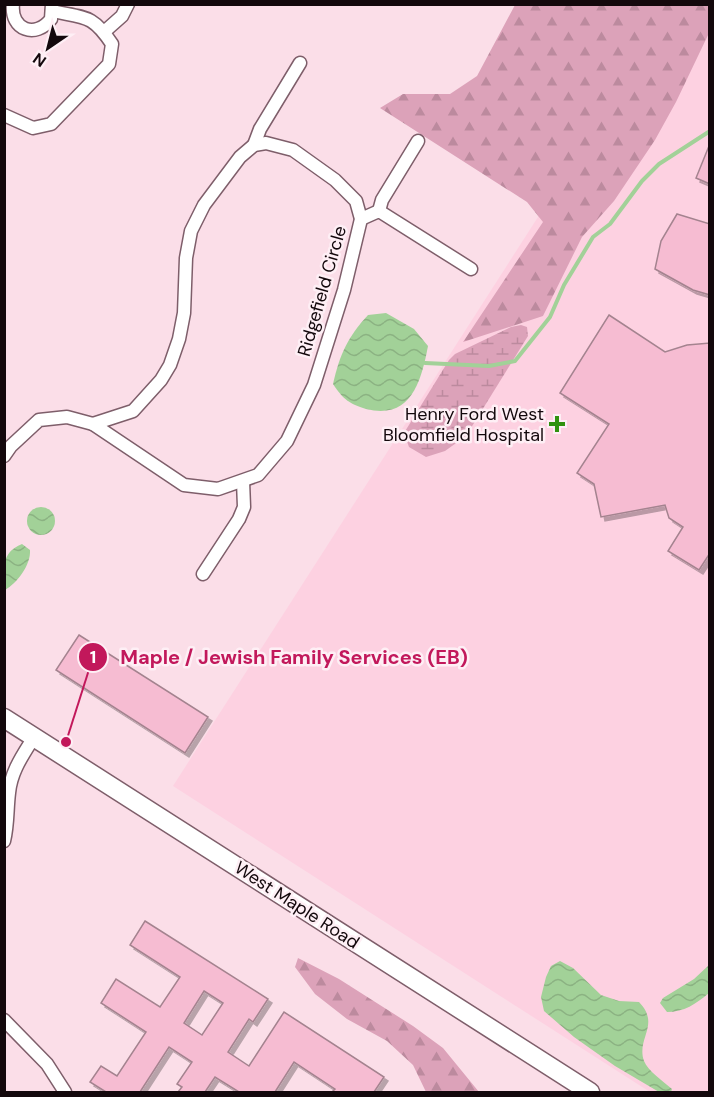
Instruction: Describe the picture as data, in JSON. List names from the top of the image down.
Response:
{
  "streets": {
    "main road": ["West Maple Road"],
    "street": ["Ridgefield Circle"]
  },
  "places": {
    "health": ["Henry Ford West Bloomfield Hospital"],
    "other": ["Maple / Jewish Family Services (EB)"]
  },
  "north": "bottom left"
}
